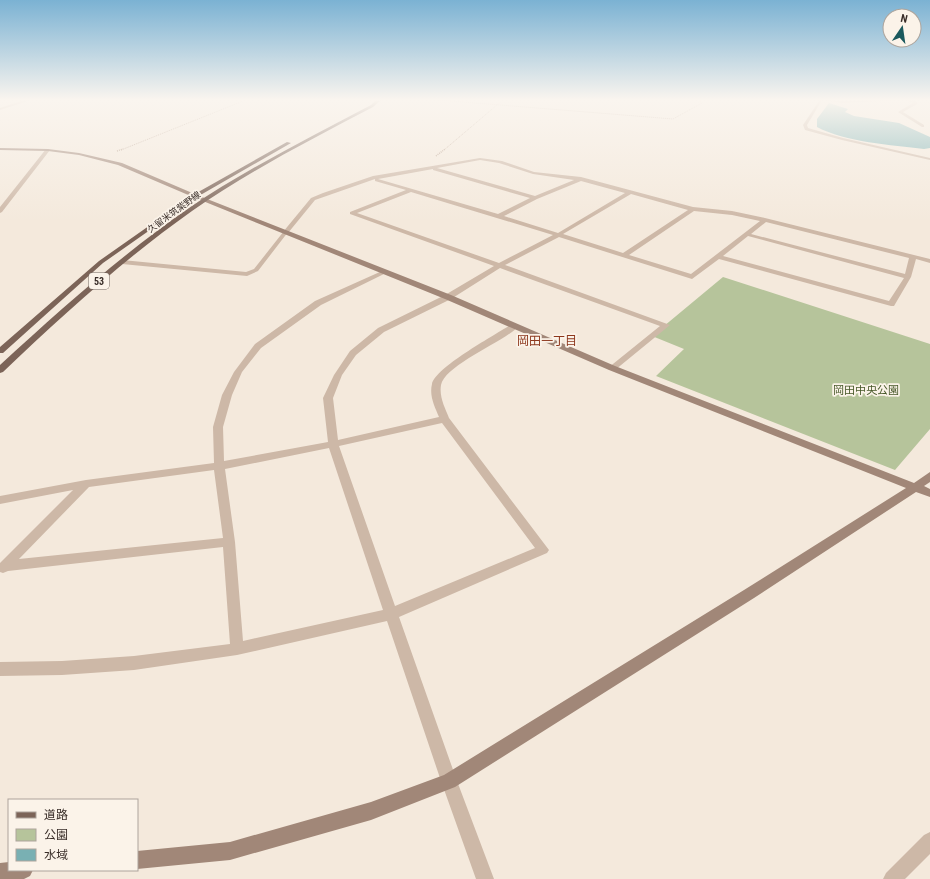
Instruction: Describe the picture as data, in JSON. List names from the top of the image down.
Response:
{
  "streets": {
    "main road": ["久留米筑紫野線", "53"]
  },
  "districts": ["岡田一丁目"],
  "parks": ["岡田中央公園"],
  "legend": ["道路", "公園", "水域"],
  "north": "top"
}
